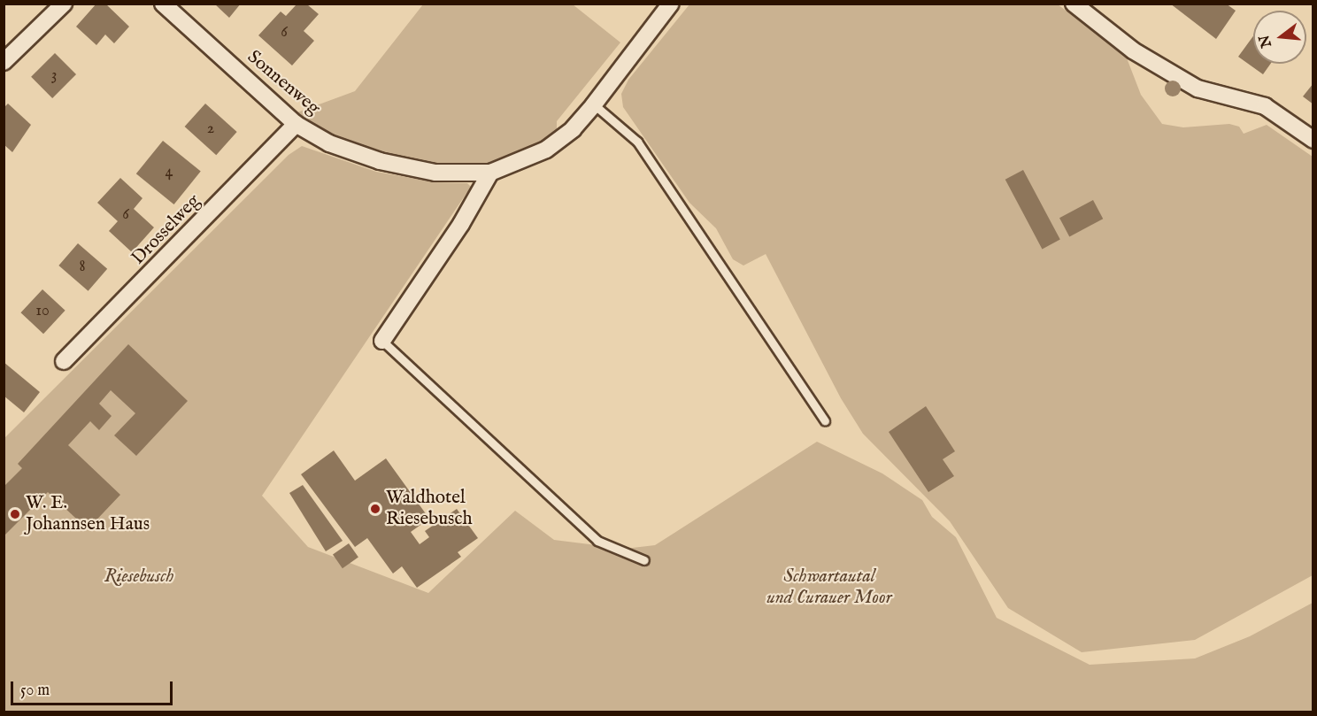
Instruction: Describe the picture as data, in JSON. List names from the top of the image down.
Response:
{
  "streets": {
    "street": ["Sonnenweg", "Drosselweg"]
  },
  "crossings": [
    ["Sonnenweg", "Drosselweg"]
  ],
  "parks": ["Riesebusch", "Schwartautal und Curauer Moor"],
  "places": ["Waldhotel Riesebusch", "W. E. Johannsen Haus"],
  "house_numbers": [
    "6",
    "3",
    "2",
    "4",
    "6",
    "8",
    "10"
  ],
  "scale_bar": "50 m",
  "north": "left"
}
